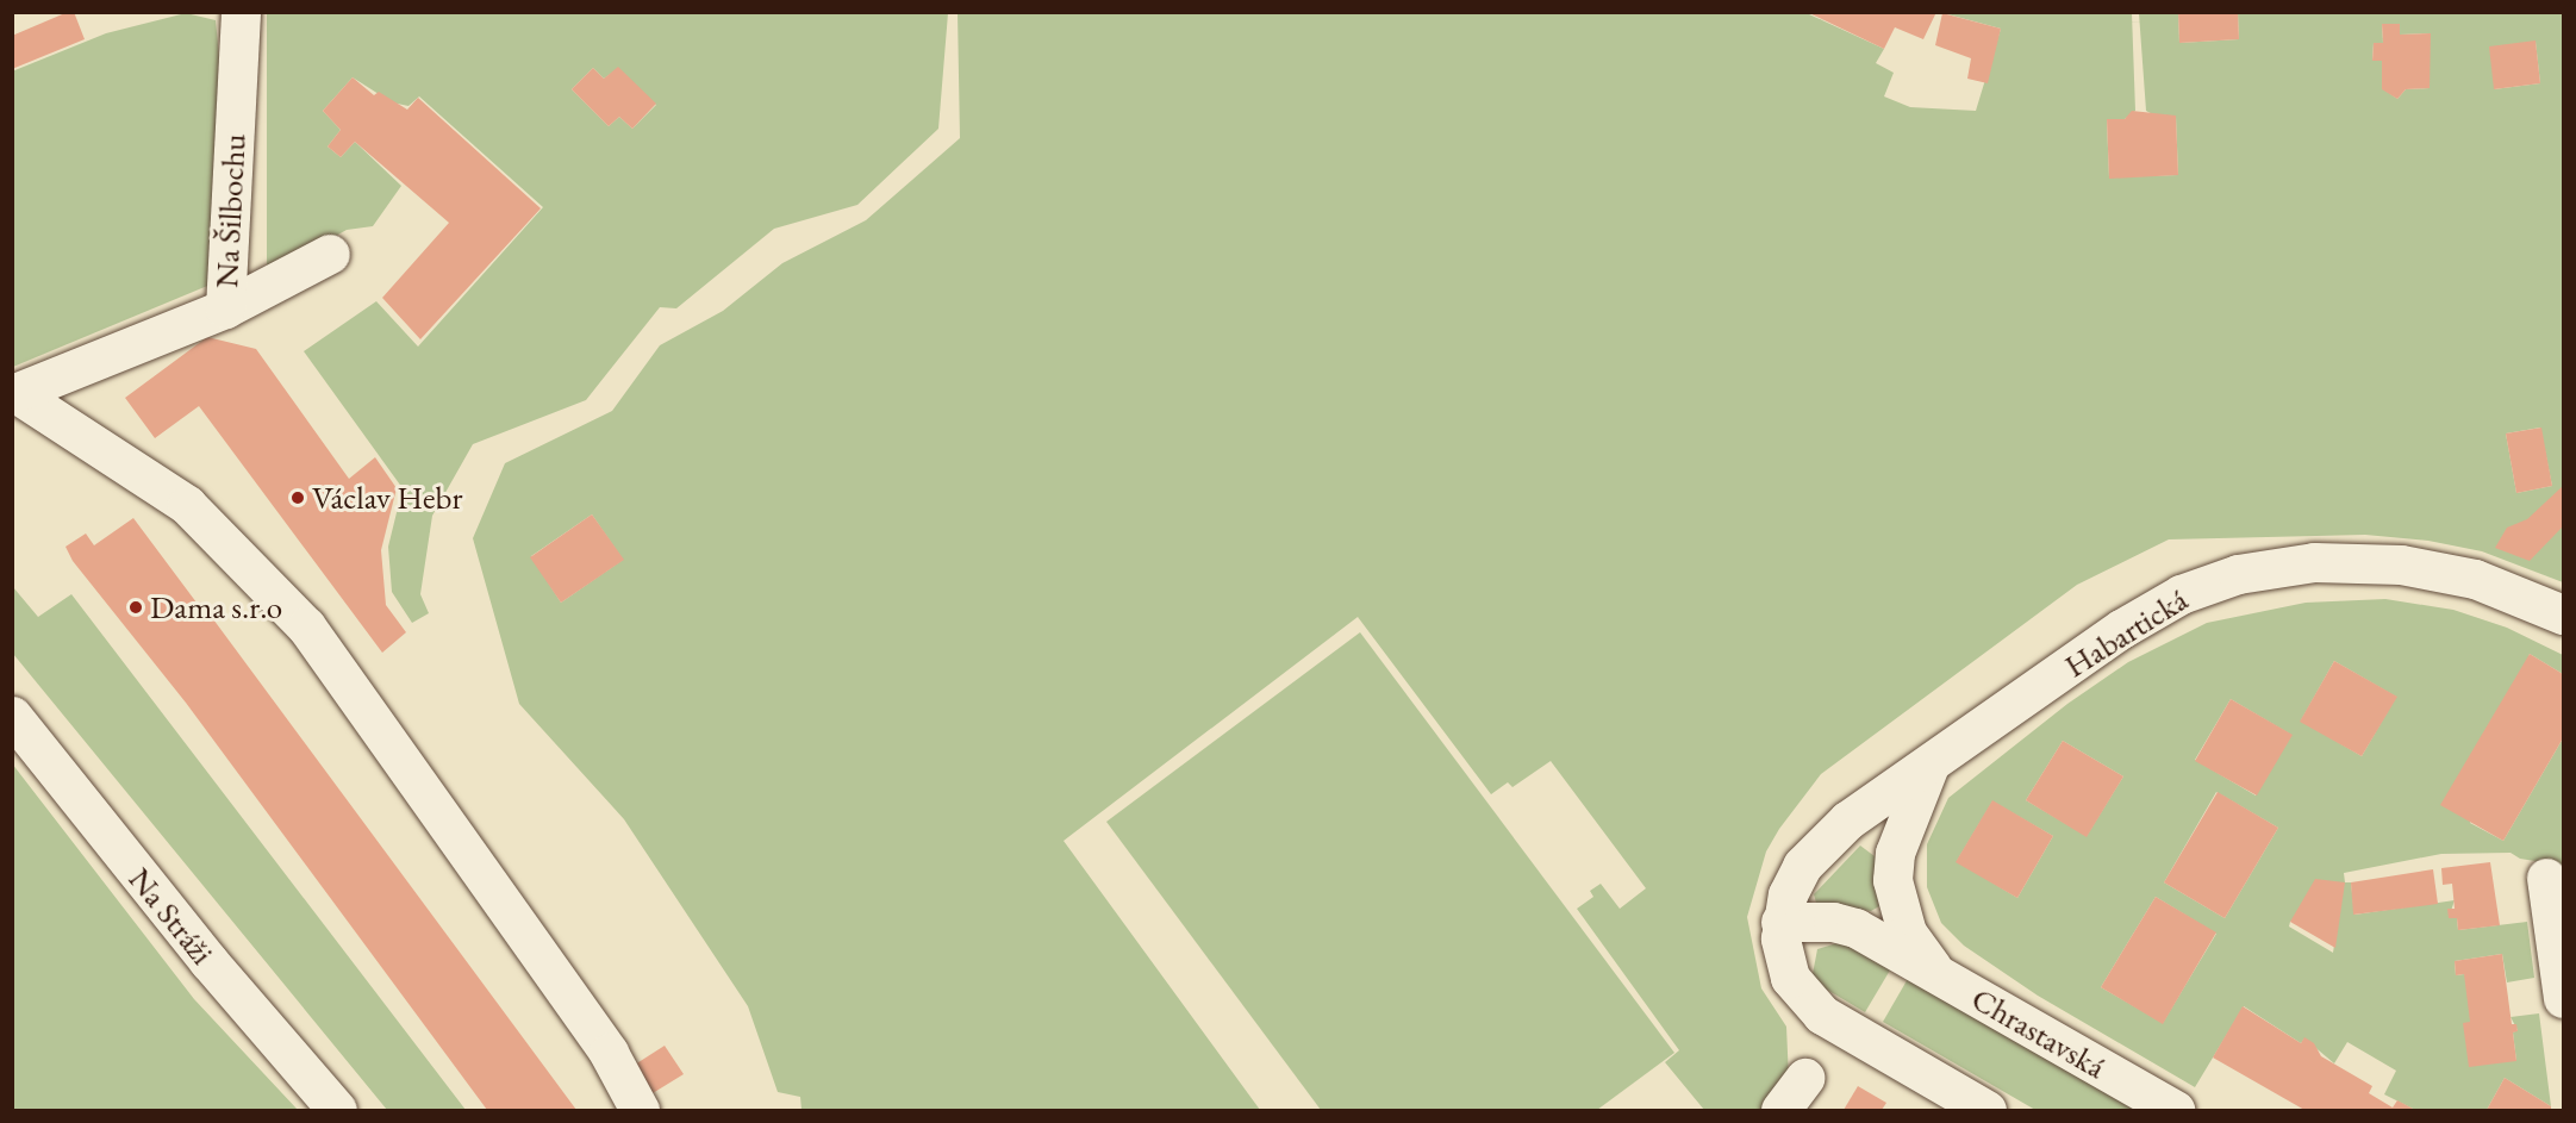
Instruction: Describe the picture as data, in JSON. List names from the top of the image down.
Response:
{
  "streets": {
    "street": [
      "Na Šilbochu",
      "Habartická",
      "Na Stráži",
      "Chrastavská"
    ]
  },
  "crossings": [
    ["Habartická", "Chrastavská"]
  ],
  "places": ["Václav Hebr", "Dama s.r.o"]
}
